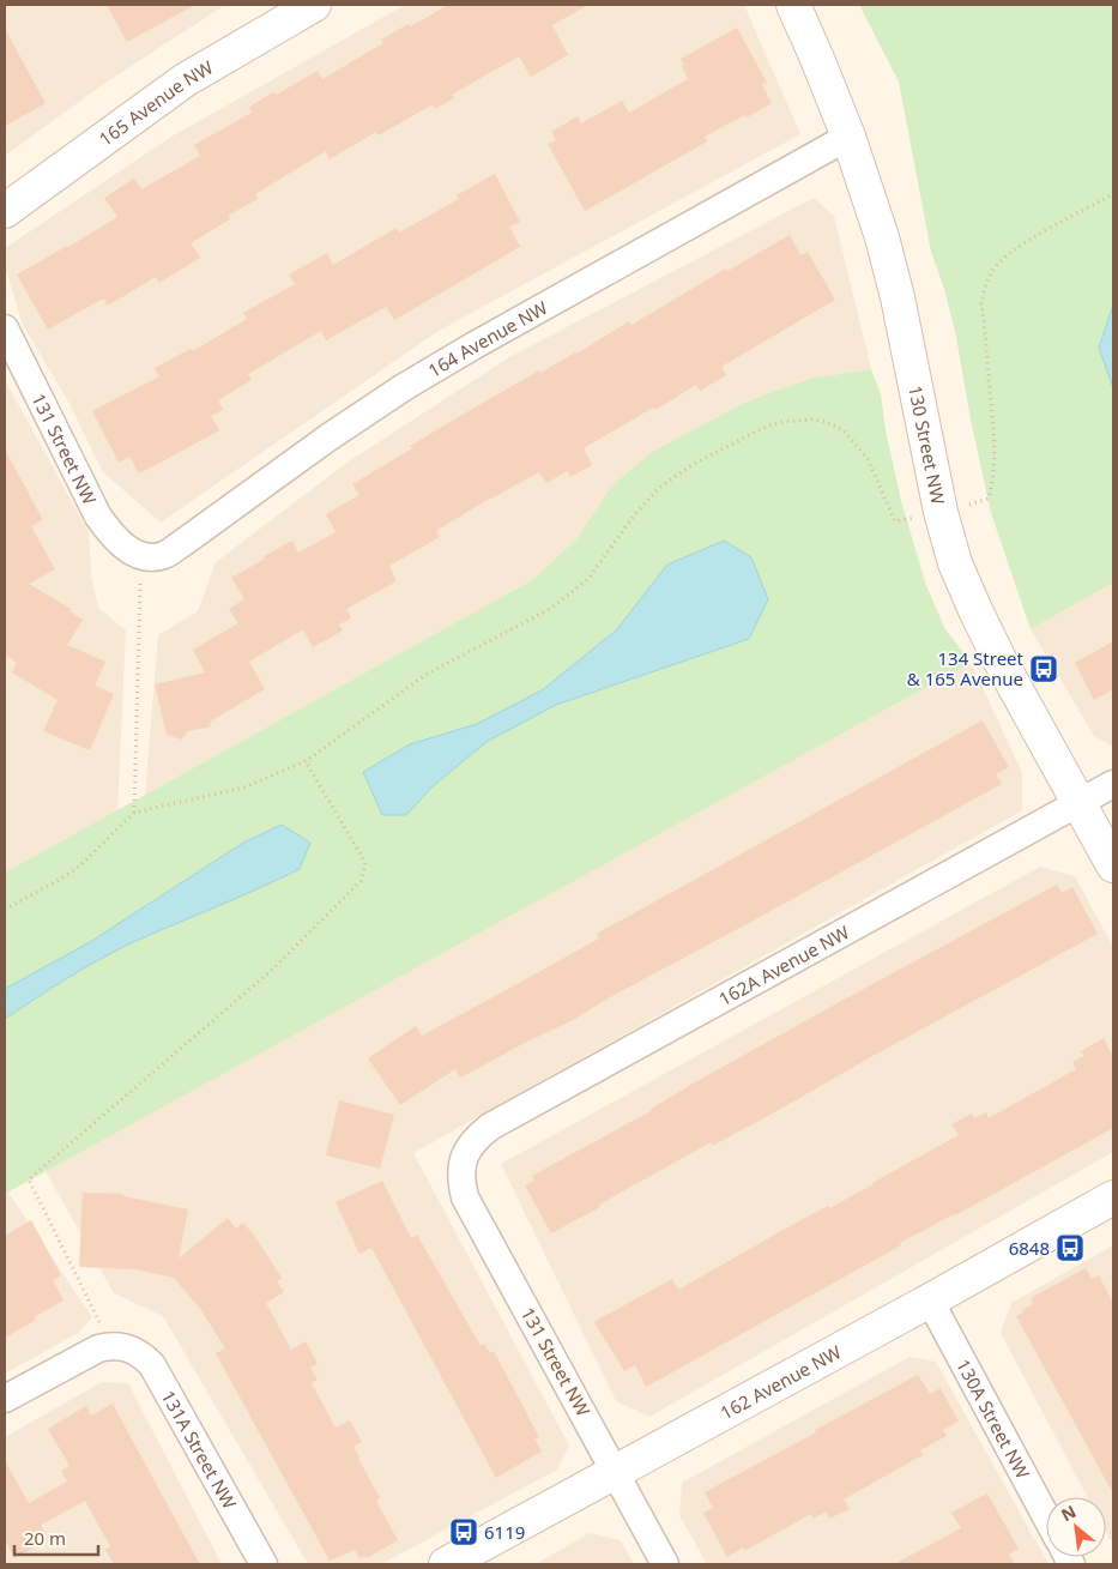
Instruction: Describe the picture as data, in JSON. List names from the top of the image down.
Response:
{
  "streets": {
    "street": [
      "165 Avenue NW",
      "164 Avenue NW",
      "130 Street NW",
      "131 Street NW",
      "162A Avenue NW",
      "162 Avenue NW",
      "130A Street NW",
      "131A Street NW"
    ]
  },
  "crossings": [
    ["164 Avenue NW", "130 Street NW"],
    ["164 Avenue NW", "131 Street NW"],
    ["130 Street NW", "162A Avenue NW"],
    ["131 Street NW", "162A Avenue NW"],
    ["131 Street NW", "162 Avenue NW"],
    ["162 Avenue NW", "130A Street NW"]
  ],
  "places": {
    "bus stop": ["134 Street & 165 Avenue", "6848", "6119"]
  },
  "scale_bar": "20 m",
  "north": "top left"
}
